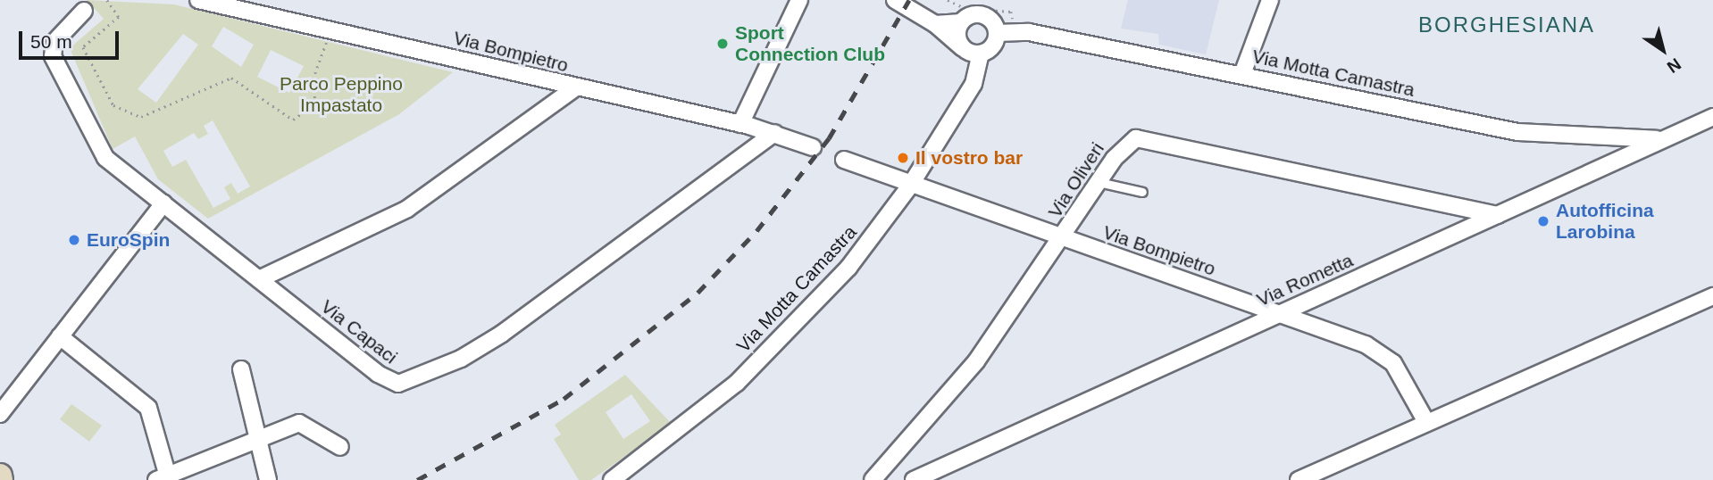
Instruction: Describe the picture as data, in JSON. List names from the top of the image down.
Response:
{
  "streets": {
    "street": [
      "Via Bompietro",
      "Via Motta Camastra",
      "Via Oliveri",
      "Via Rometta",
      "Via Capaci"
    ]
  },
  "crossings": [
    ["Via Bompietro", "Via Motta Camastra"],
    ["Via Bompietro", "Via Oliveri"],
    ["Via Bompietro", "Via Rometta"],
    ["Via Bompietro", "Via Capaci"],
    ["Via Motta Camastra", "Via Rometta"],
    ["Via Oliveri", "Via Rometta"]
  ],
  "districts": ["BORGHESIANA"],
  "parks": ["Parco Peppino Impastato"],
  "places": [
    "Sport Connection Club",
    "Il vostro bar",
    "Autofficina Larobina",
    "EuroSpin"
  ],
  "scale_bar": "50 m",
  "north": "bottom right"
}
